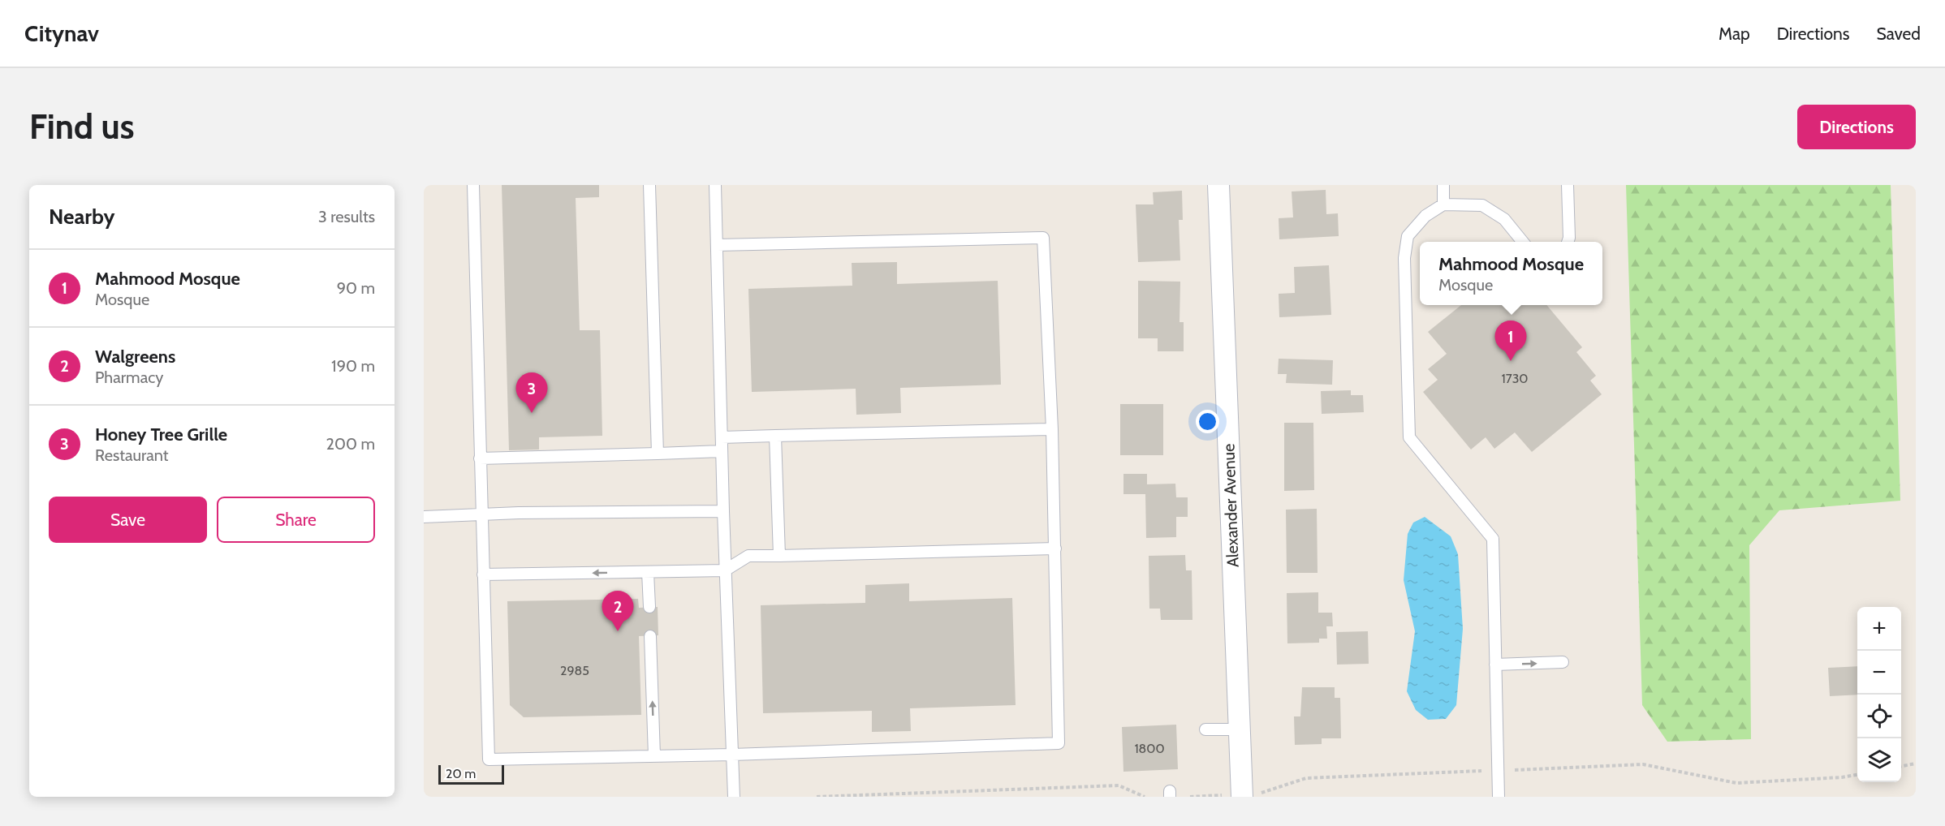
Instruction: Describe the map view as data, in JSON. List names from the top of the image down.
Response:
{
  "streets": {
    "street": ["Alexander Avenue"]
  },
  "house_numbers": ["1730", "2985", "1800"],
  "scale_bar": "20 m",
  "page": {
    "header": "Citynav",
    "nav": ["Map", "Directions", "Saved"],
    "buttons": [
      "Directions",
      ["Save", "Share"]
    ],
    "title": "Find us",
    "heading": ["Nearby", "3 results"],
    "popup": ["Mahmood Mosque", "Mosque"],
    "list": [
      {
        "mark": "1",
        "name": "Mahmood Mosque",
        "note": "Mosque",
        "value": "90 m"
      },
      {
        "mark": "2",
        "name": "Walgreens",
        "note": "Pharmacy",
        "value": "190 m"
      },
      {
        "mark": "3",
        "name": "Honey Tree Grille",
        "note": "Restaurant",
        "value": "200 m"
      }
    ],
    "pins": ["1", "3", "2"],
    "map_buttons": ["+", "−"],
    "scale": "20 m"
  }
}
